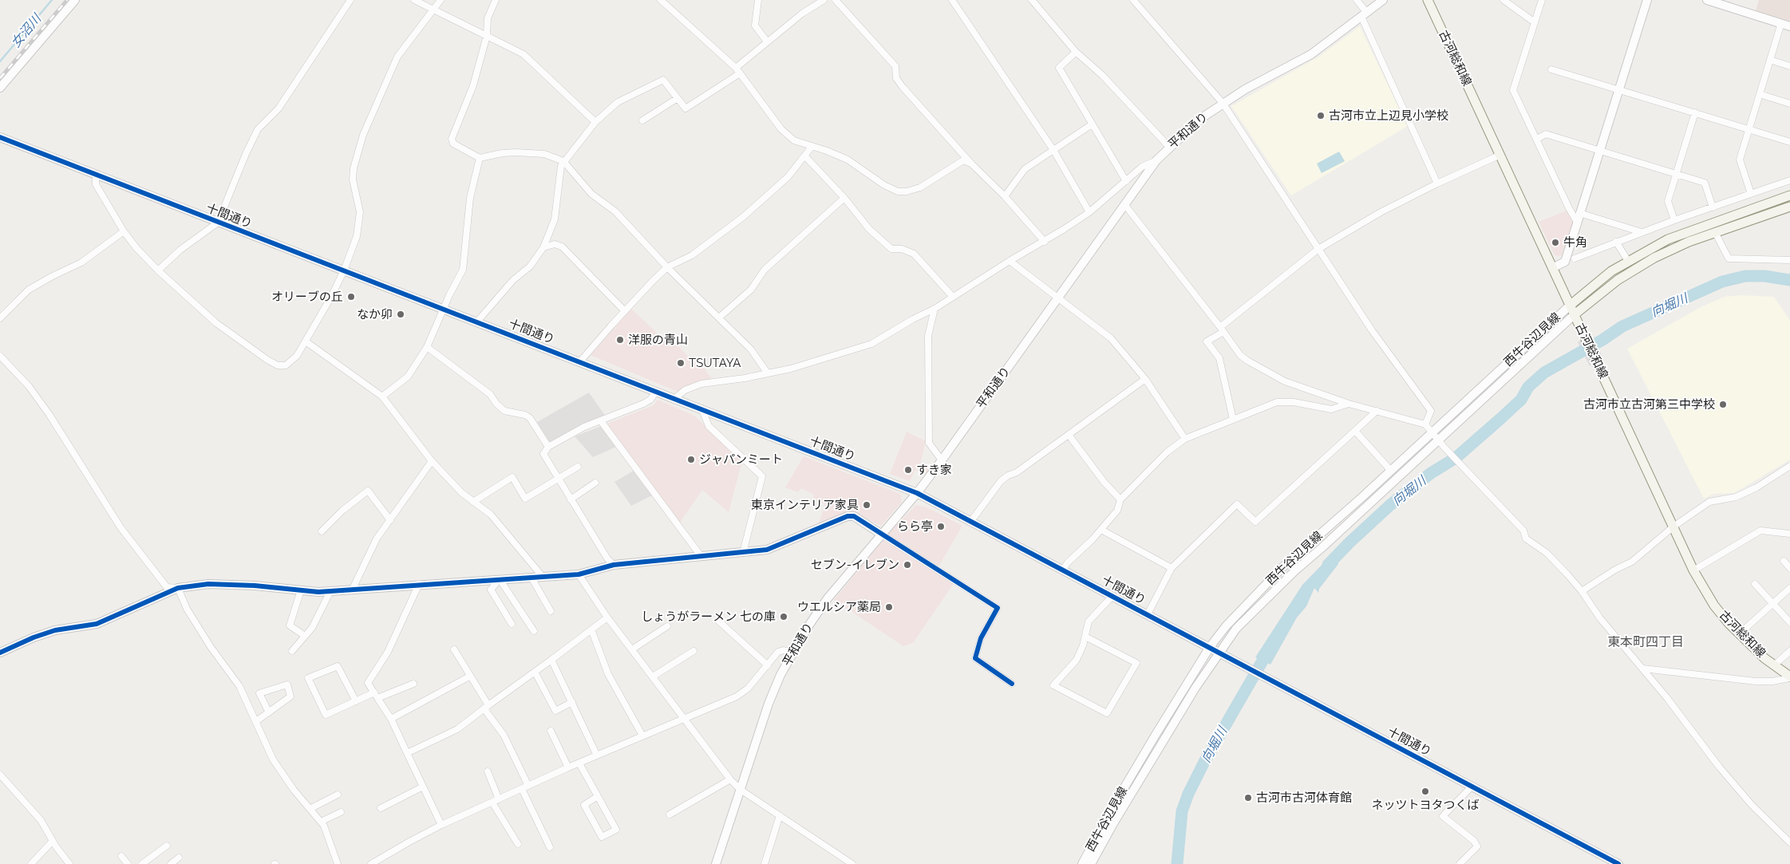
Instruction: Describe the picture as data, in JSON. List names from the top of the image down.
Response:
{
  "streets": {
    "main road": ["古河総和線"],
    "street": ["平和通り", "十間通り", "西牛谷辺見線"]
  },
  "crossings": [
    ["古河総和線", "西牛谷辺見線"],
    ["平和通り", "十間通り"],
    ["十間通り", "西牛谷辺見線"]
  ],
  "districts": ["東本町四丁目"],
  "water": ["女沼川", "向堀川"],
  "places": [
    "古河市立上辺見小学校",
    "牛角",
    "オリーブの丘",
    "なか卯",
    "洋服の青山",
    "TSUTAYA",
    "古河市立古河第三中学校",
    "ジャパンミート",
    "すき家",
    "東京インテリア家具",
    "らら亭",
    "セブン-イレブン",
    "ウエルシア薬局",
    "しょうがラーメン 七の庫",
    "ネッツトヨタつくば",
    "古河市古河体育館"
  ]
}
